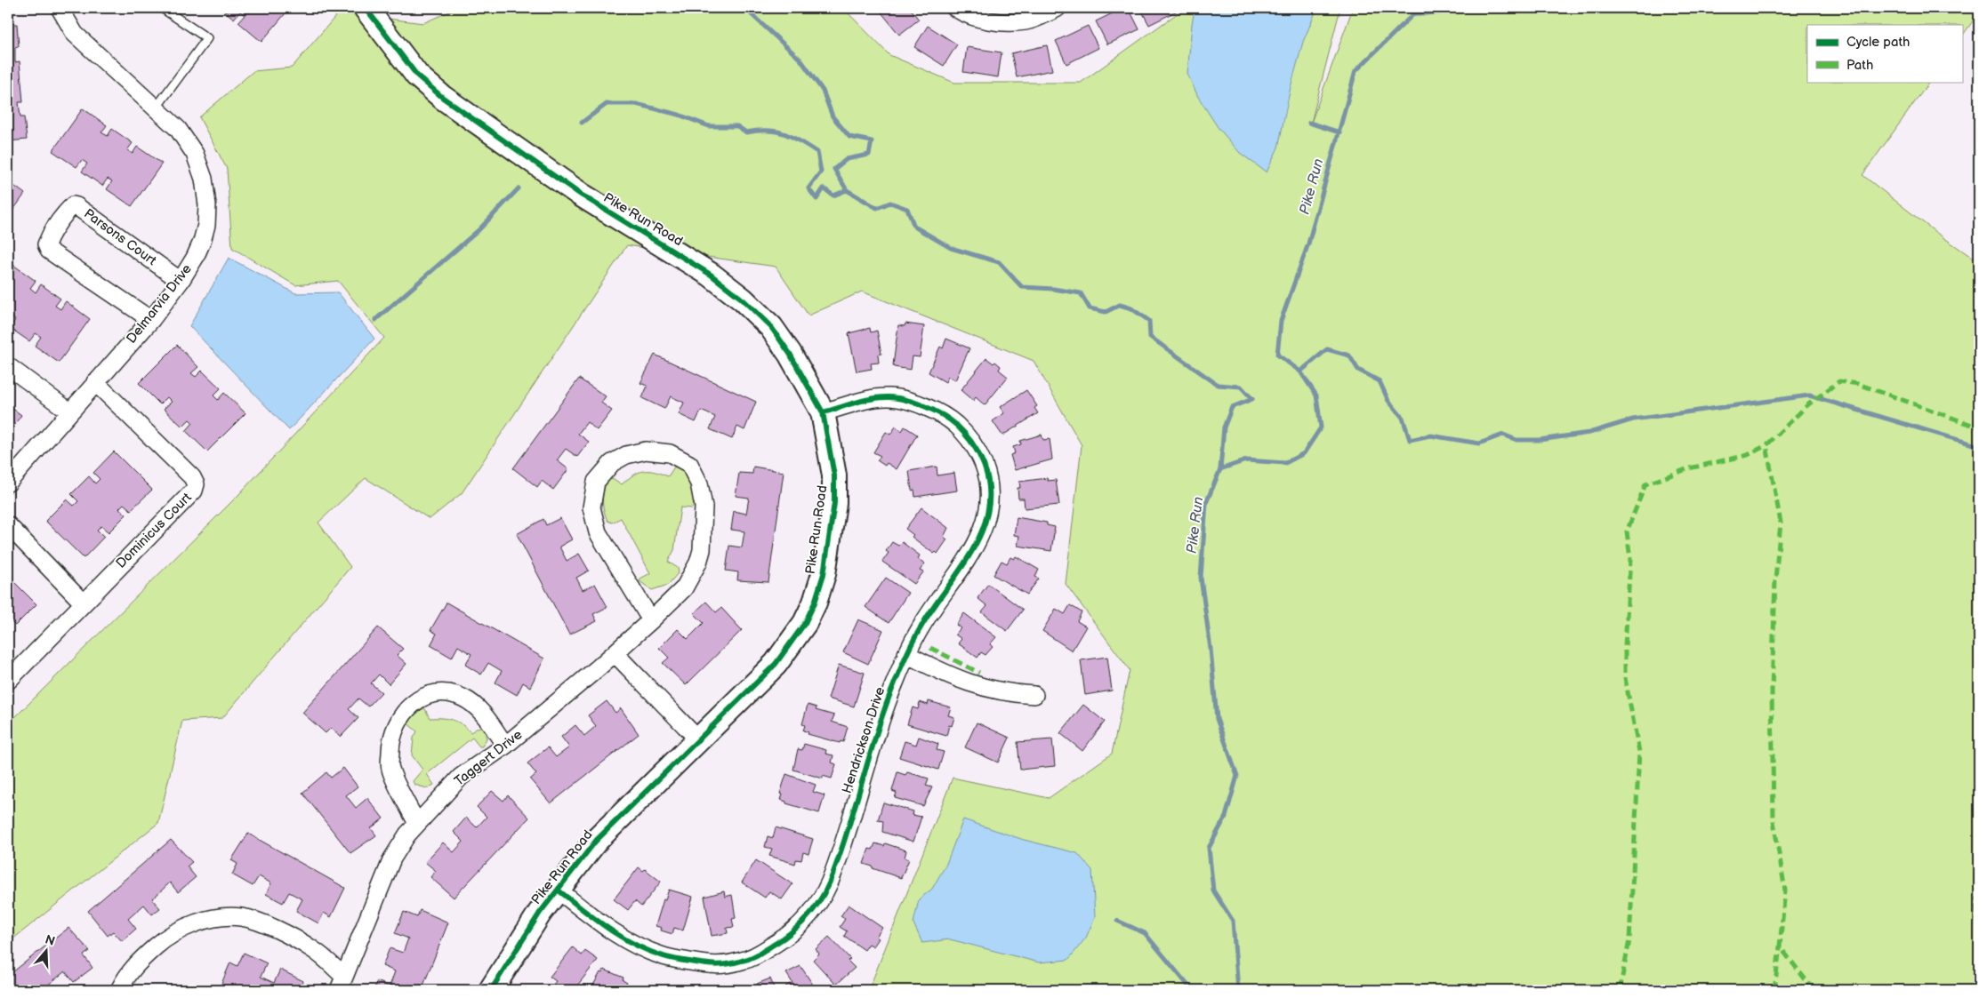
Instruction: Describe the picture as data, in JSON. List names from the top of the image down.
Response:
{
  "streets": {
    "street": [
      "Pike Run Road",
      "Parsons Court",
      "Delmarvia Drive",
      "Dominicus Court",
      "Hendrickson Drive",
      "Taggert Drive"
    ]
  },
  "crossings": [
    ["Pike Run Road", "Hendrickson Drive"],
    ["Parsons Court", "Delmarvia Drive"],
    ["Delmarvia Drive", "Dominicus Court"]
  ],
  "water": ["Pike Run"],
  "legend": ["Cycle path", "Path"],
  "north": "top"
}
